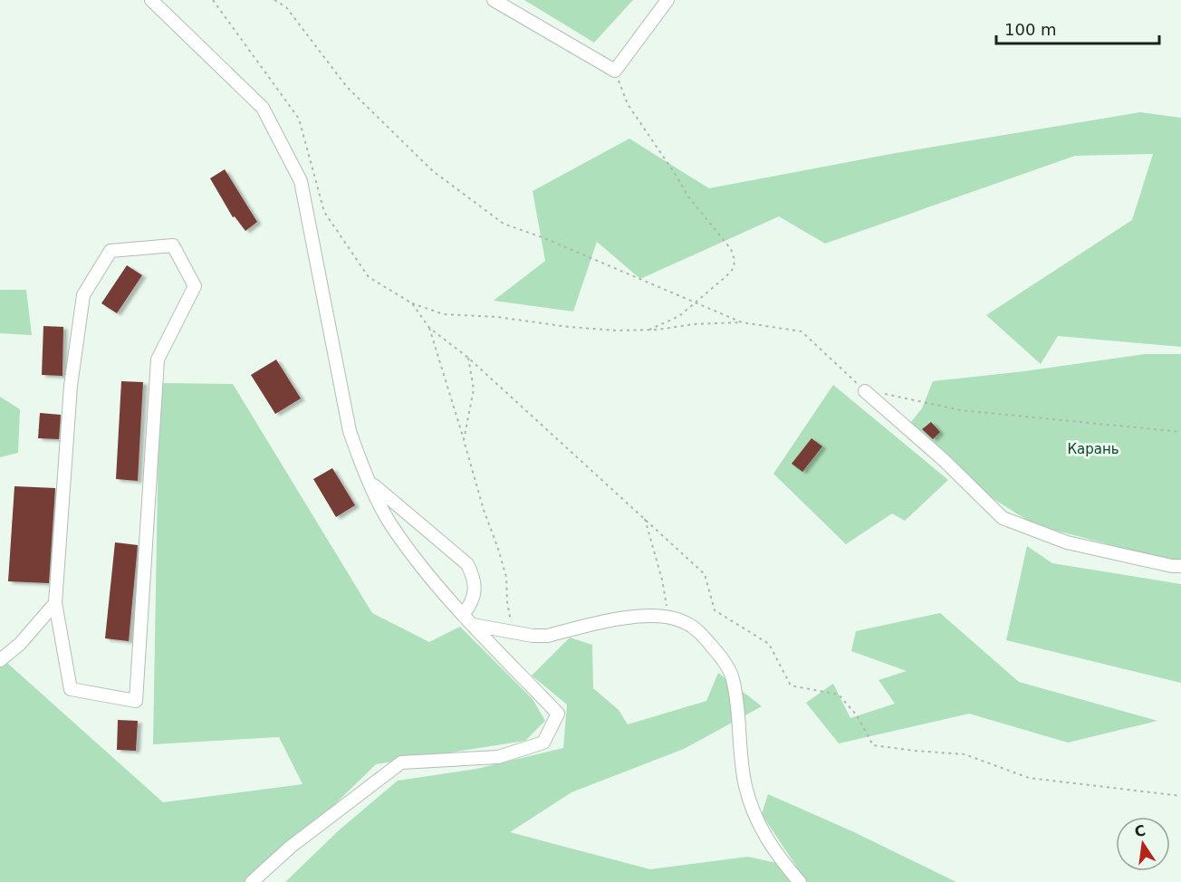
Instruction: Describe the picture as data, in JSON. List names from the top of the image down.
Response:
{
  "parks": ["Карань"],
  "scale_bar": "100 m",
  "north": "top"
}
